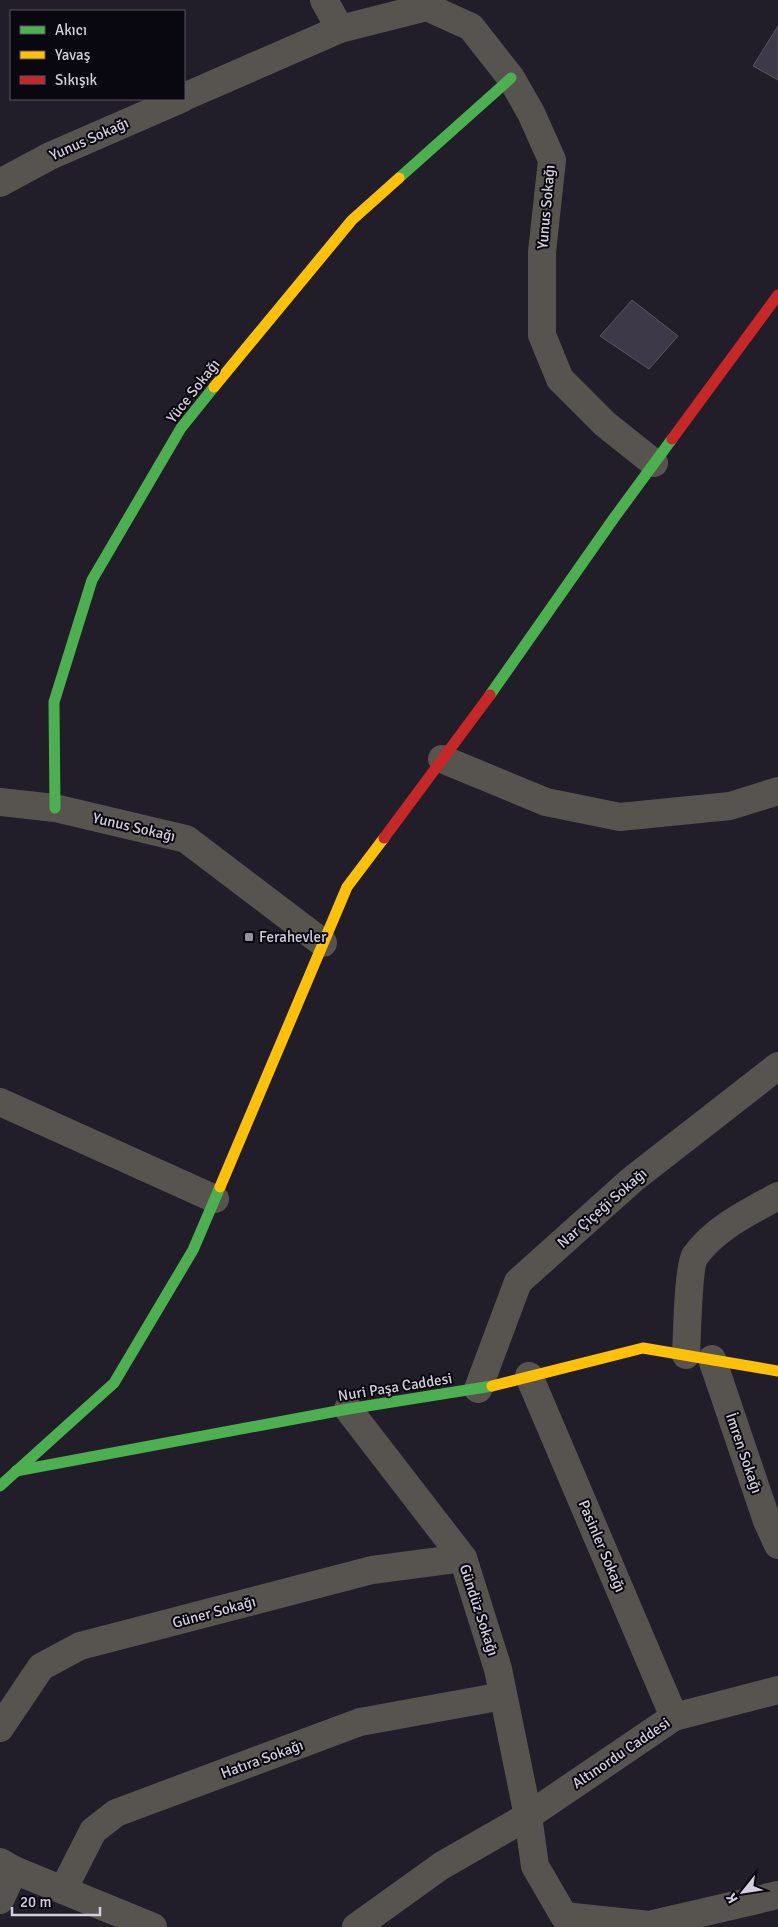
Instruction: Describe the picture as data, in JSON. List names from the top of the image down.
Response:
{
  "streets": {
    "street": [
      "Yunus Sokağı",
      "Yüce Sokağı",
      "Nar Çiçeği Sokağı",
      "Nuri Paşa Caddesi",
      "İmren Sokağı",
      "Pasinler Sokağı",
      "Gündüz Sokağı",
      "Güner Sokağı",
      "Altınordu Caddesi",
      "Hatıra Sokağı"
    ]
  },
  "crossings": [
    ["Yunus Sokağı", "Yüce Sokağı"],
    ["Nar Çiçeği Sokağı", "Nuri Paşa Caddesi"],
    ["Nuri Paşa Caddesi", "İmren Sokağı"],
    ["Nuri Paşa Caddesi", "Pasinler Sokağı"],
    ["Nuri Paşa Caddesi", "Gündüz Sokağı"],
    ["Pasinler Sokağı", "Altınordu Caddesi"],
    ["Gündüz Sokağı", "Güner Sokağı"],
    ["Gündüz Sokağı", "Altınordu Caddesi"],
    ["Gündüz Sokağı", "Hatıra Sokağı"]
  ],
  "places": {
    "transit": ["Ferahevler"]
  },
  "legend": ["Akıcı", "Yavaş", "Sıkışık"],
  "scale_bar": "20 m",
  "north": "bottom left"
}
